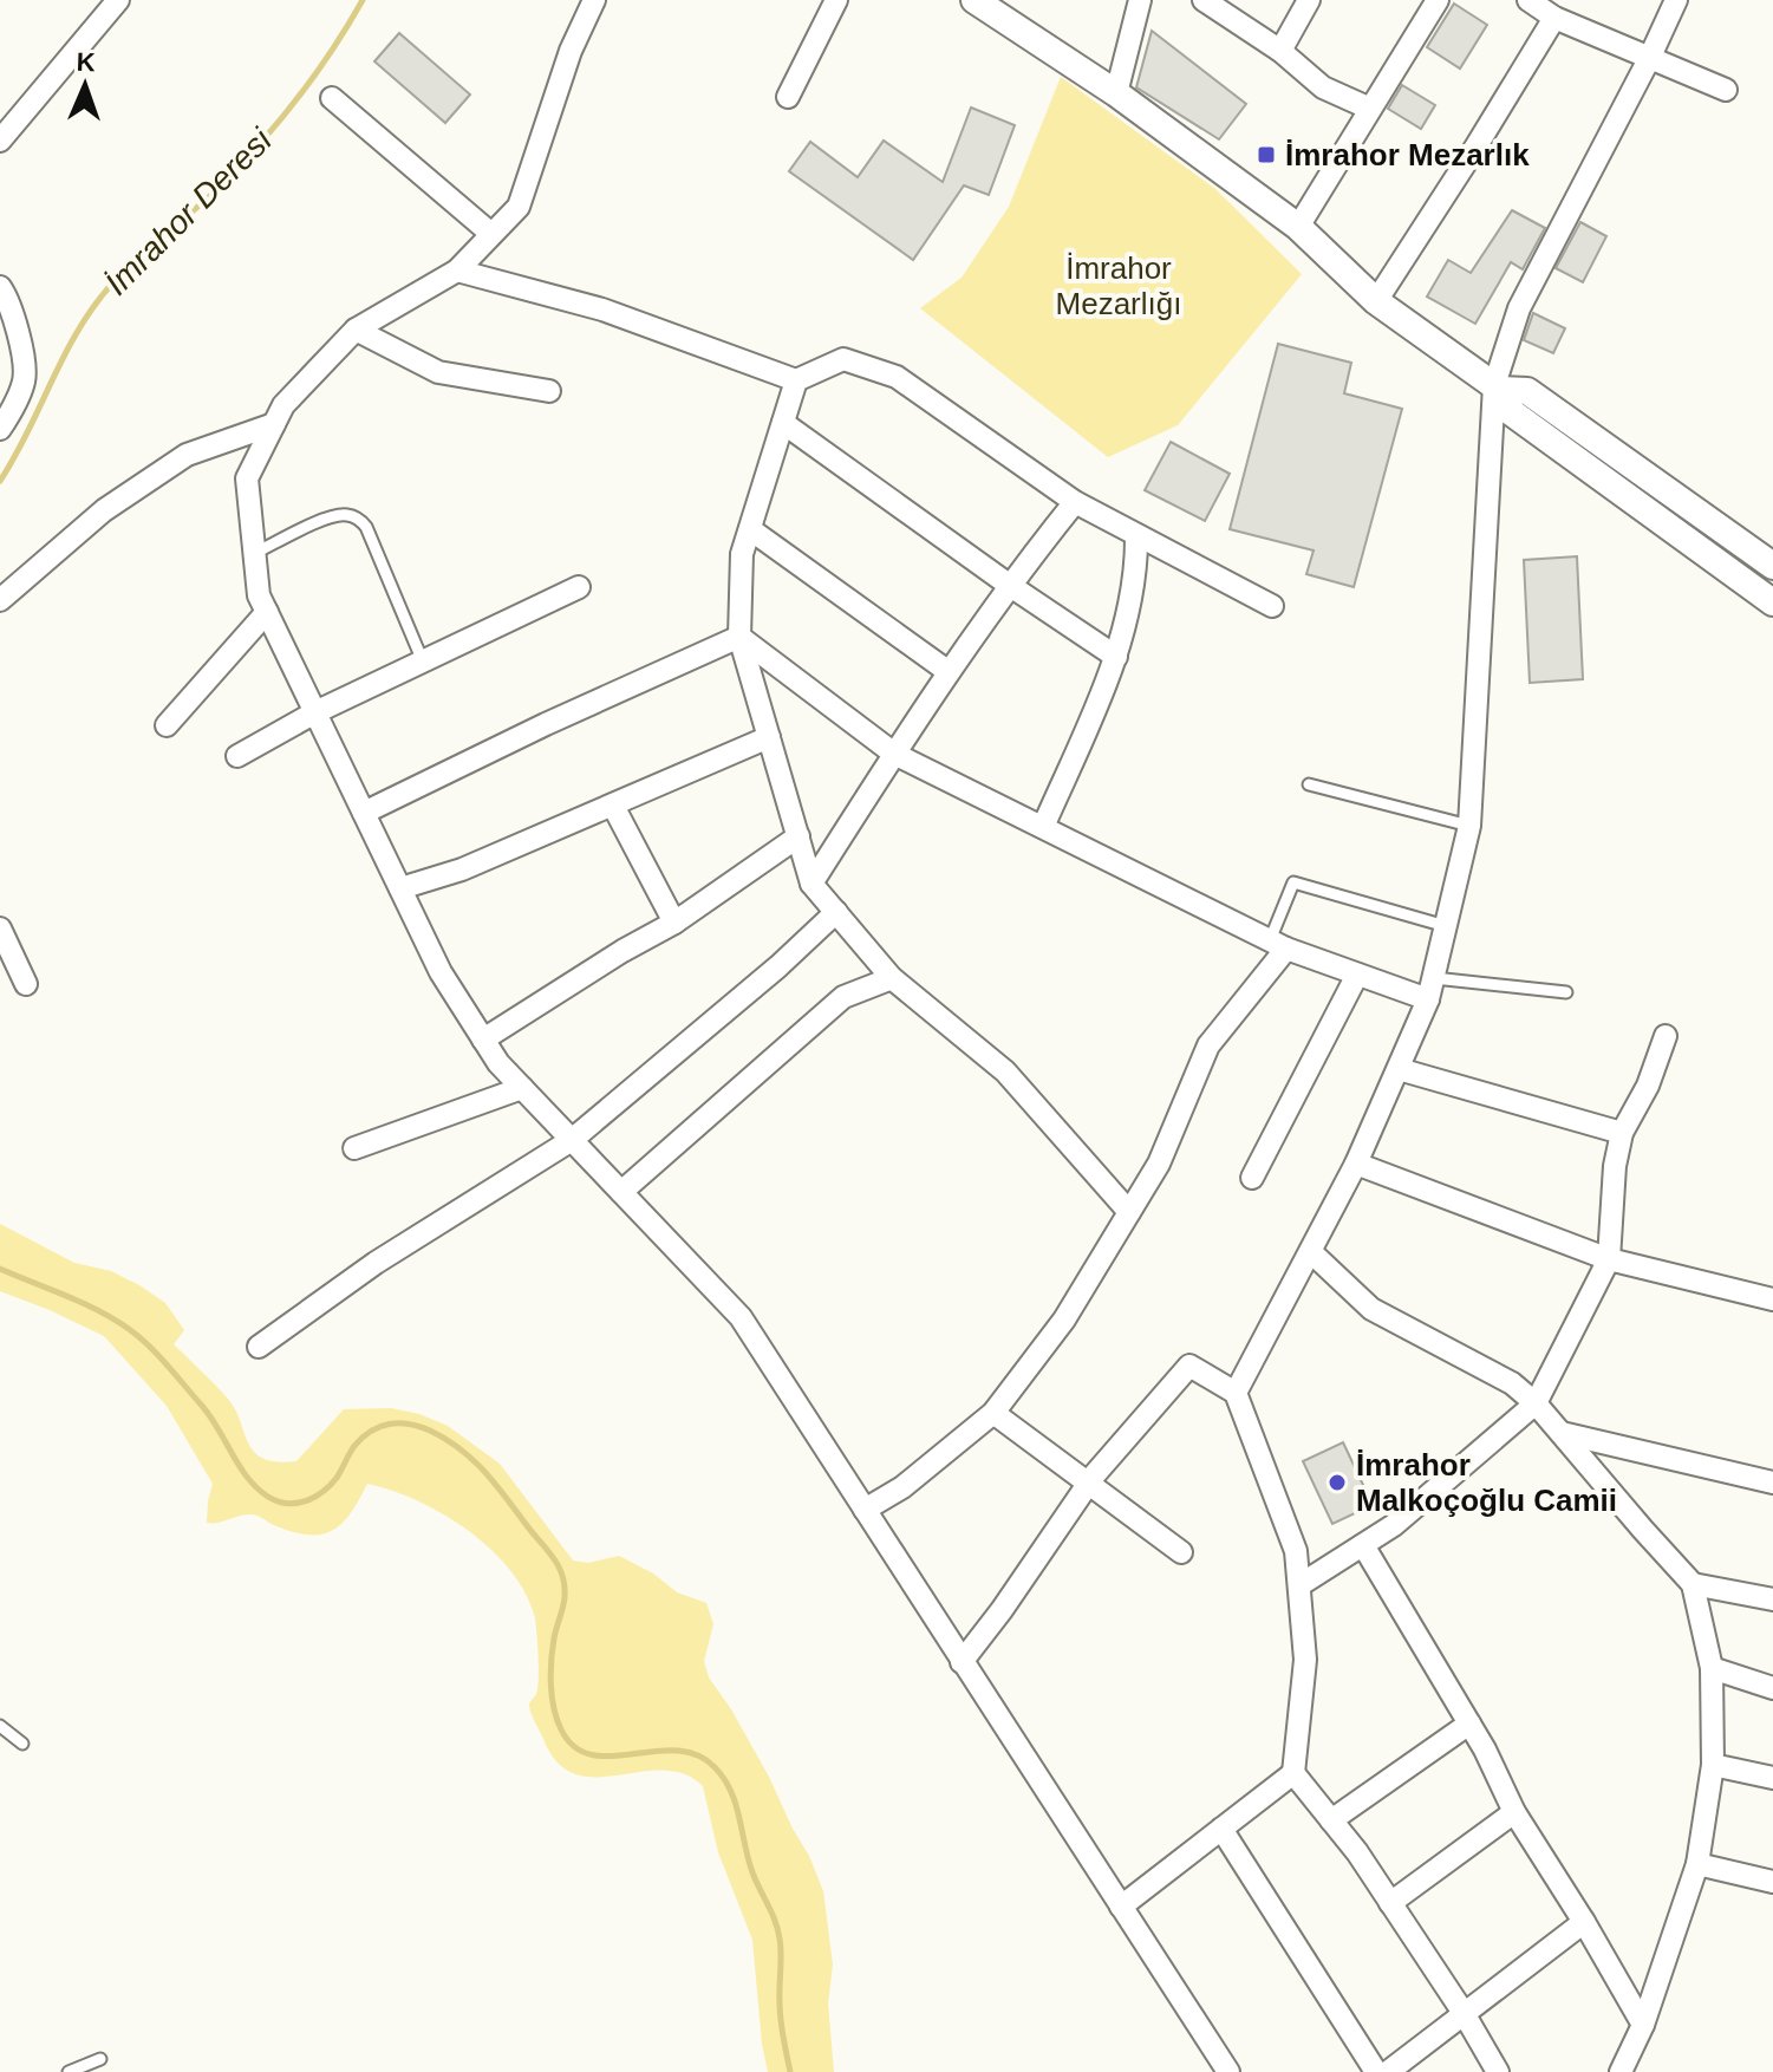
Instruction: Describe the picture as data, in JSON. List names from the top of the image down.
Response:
{
  "water": ["İmrahor Deresi"],
  "parks": ["İmrahor Mezarlığı"],
  "places": {
    "transit": ["İmrahor Mezarlık"],
    "other": ["İmrahor Malkoçoğlu Camii"]
  },
  "north": "top"
}
